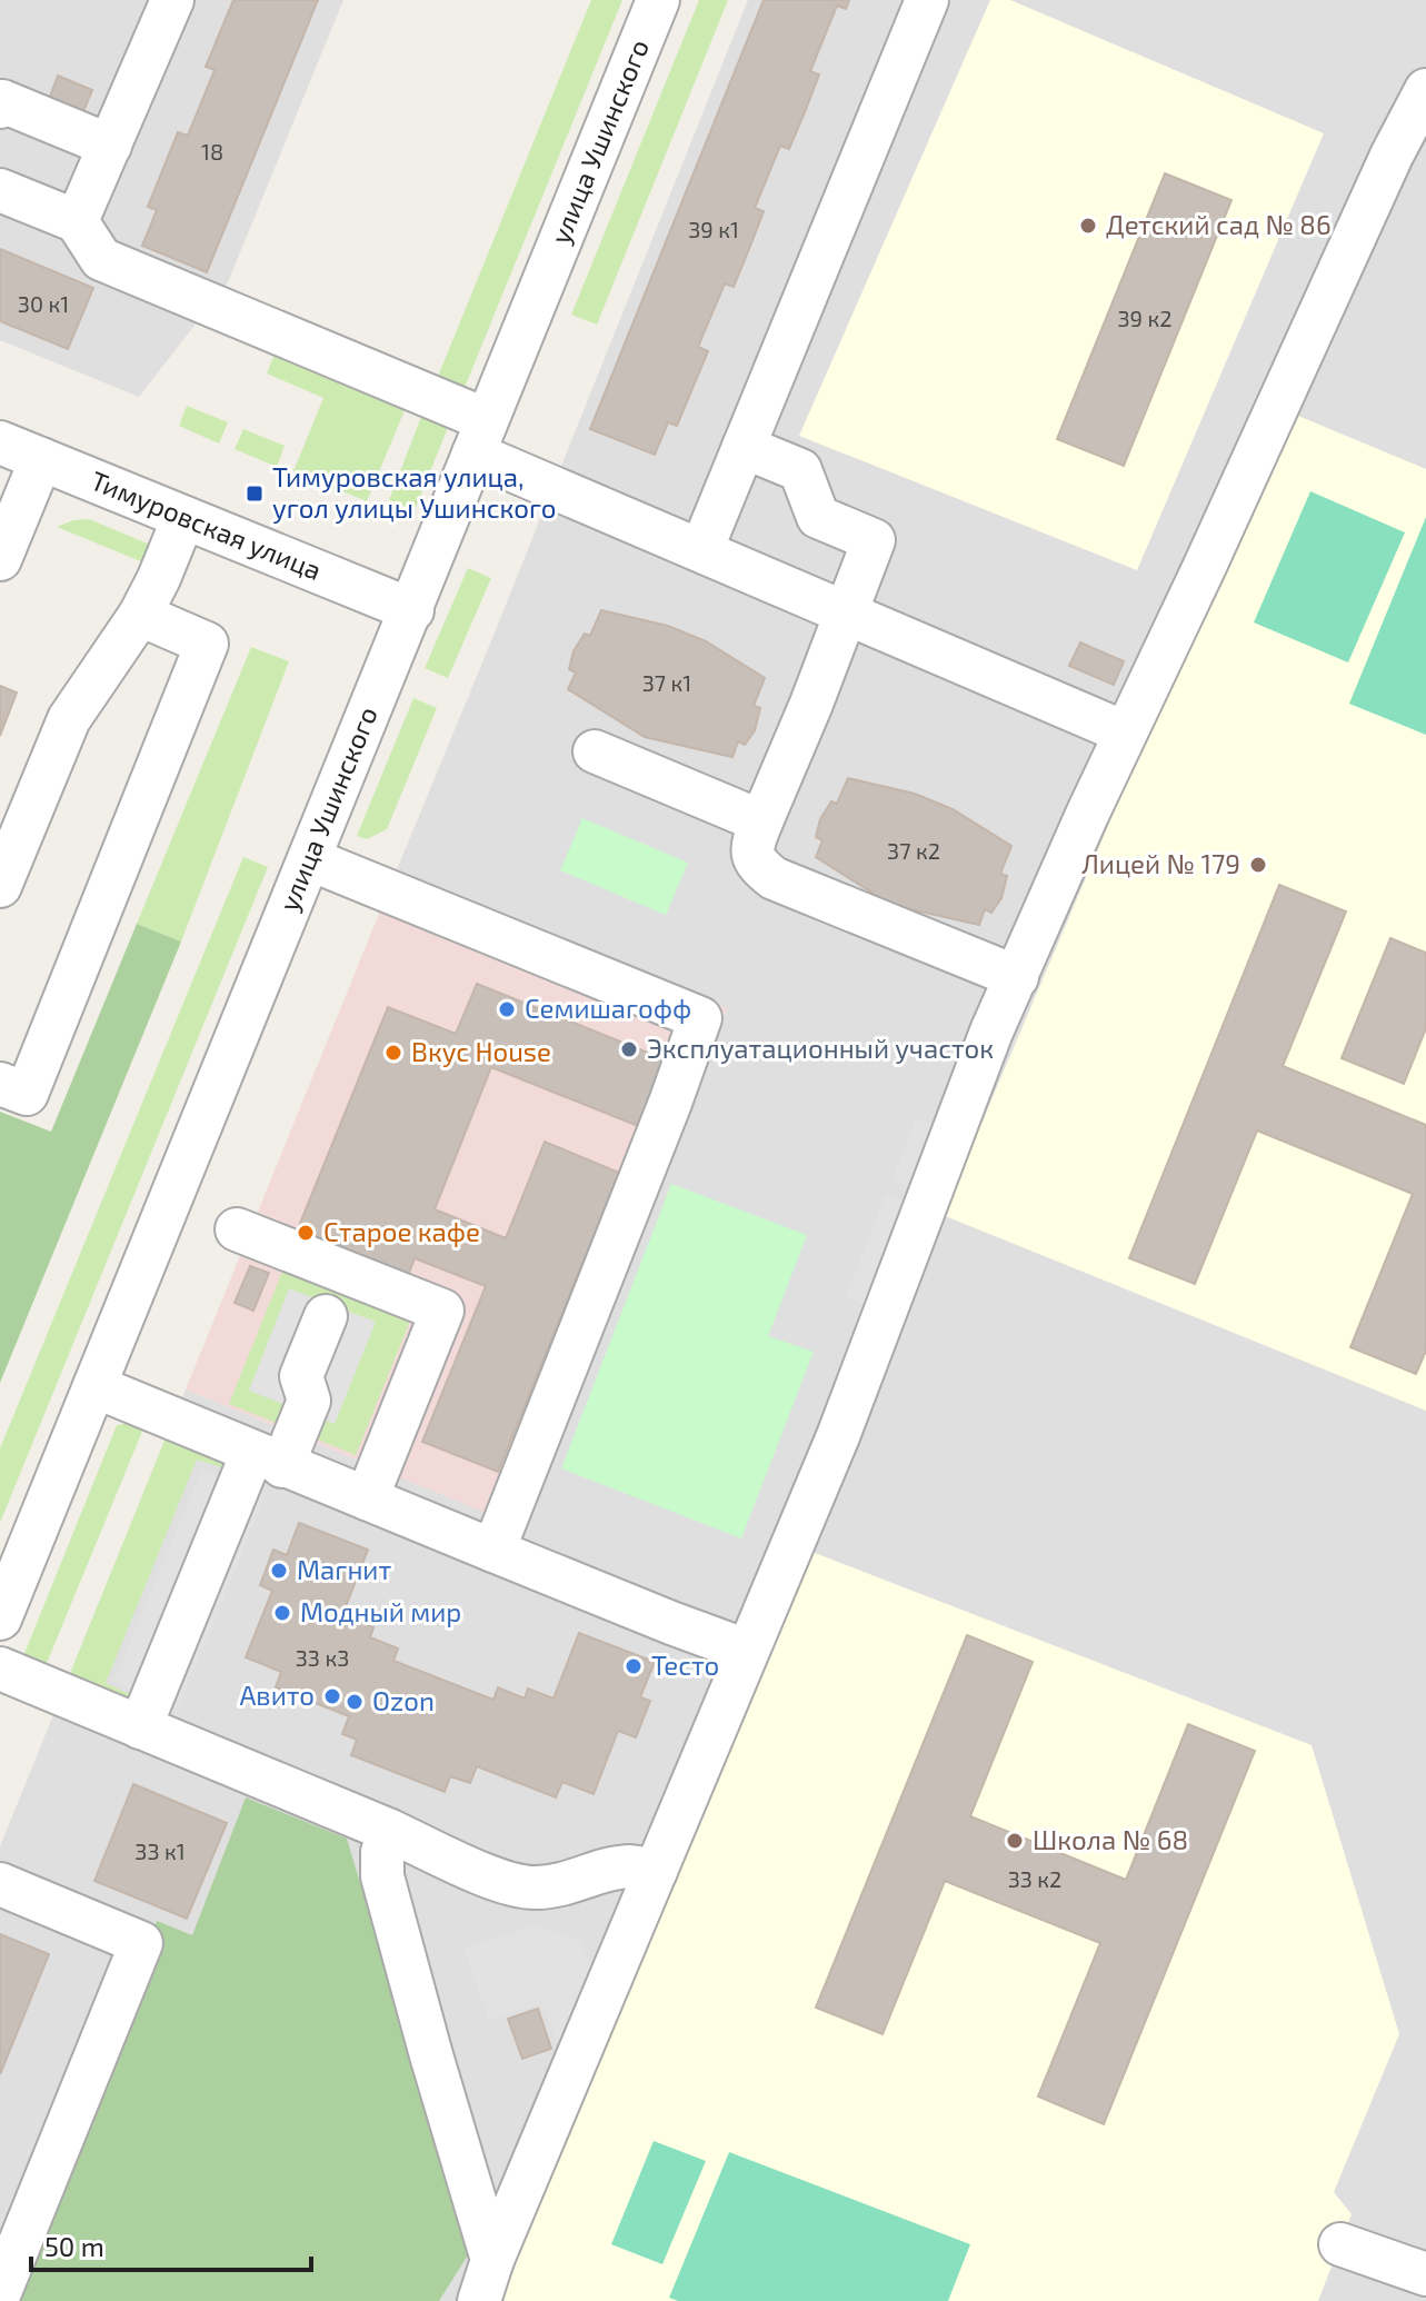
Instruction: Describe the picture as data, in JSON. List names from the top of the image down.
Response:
{
  "streets": {
    "street": ["улица Ушинского", "Тимуровская улица"]
  },
  "crossings": [
    ["улица Ушинского", "Тимуровская улица"]
  ],
  "places": {
    "other": [
      "Детский сад № 86",
      "Лицей № 179",
      "Семишагофф",
      "Эксплуатационный участок",
      "Вкус House",
      "Старое кафе",
      "Магнит",
      "Модный мир",
      "Тесто",
      "Авито",
      "Ozon",
      "Школа № 68"
    ],
    "transit": ["Тимуровская улица, угол улицы Ушинского"]
  },
  "house_numbers": [
    "18",
    "39 к1",
    "30 к1",
    "39 к2",
    "37 к1",
    "37 к2",
    "33 к3",
    "33 к1",
    "33 к2"
  ],
  "scale_bar": "50 m"
}
